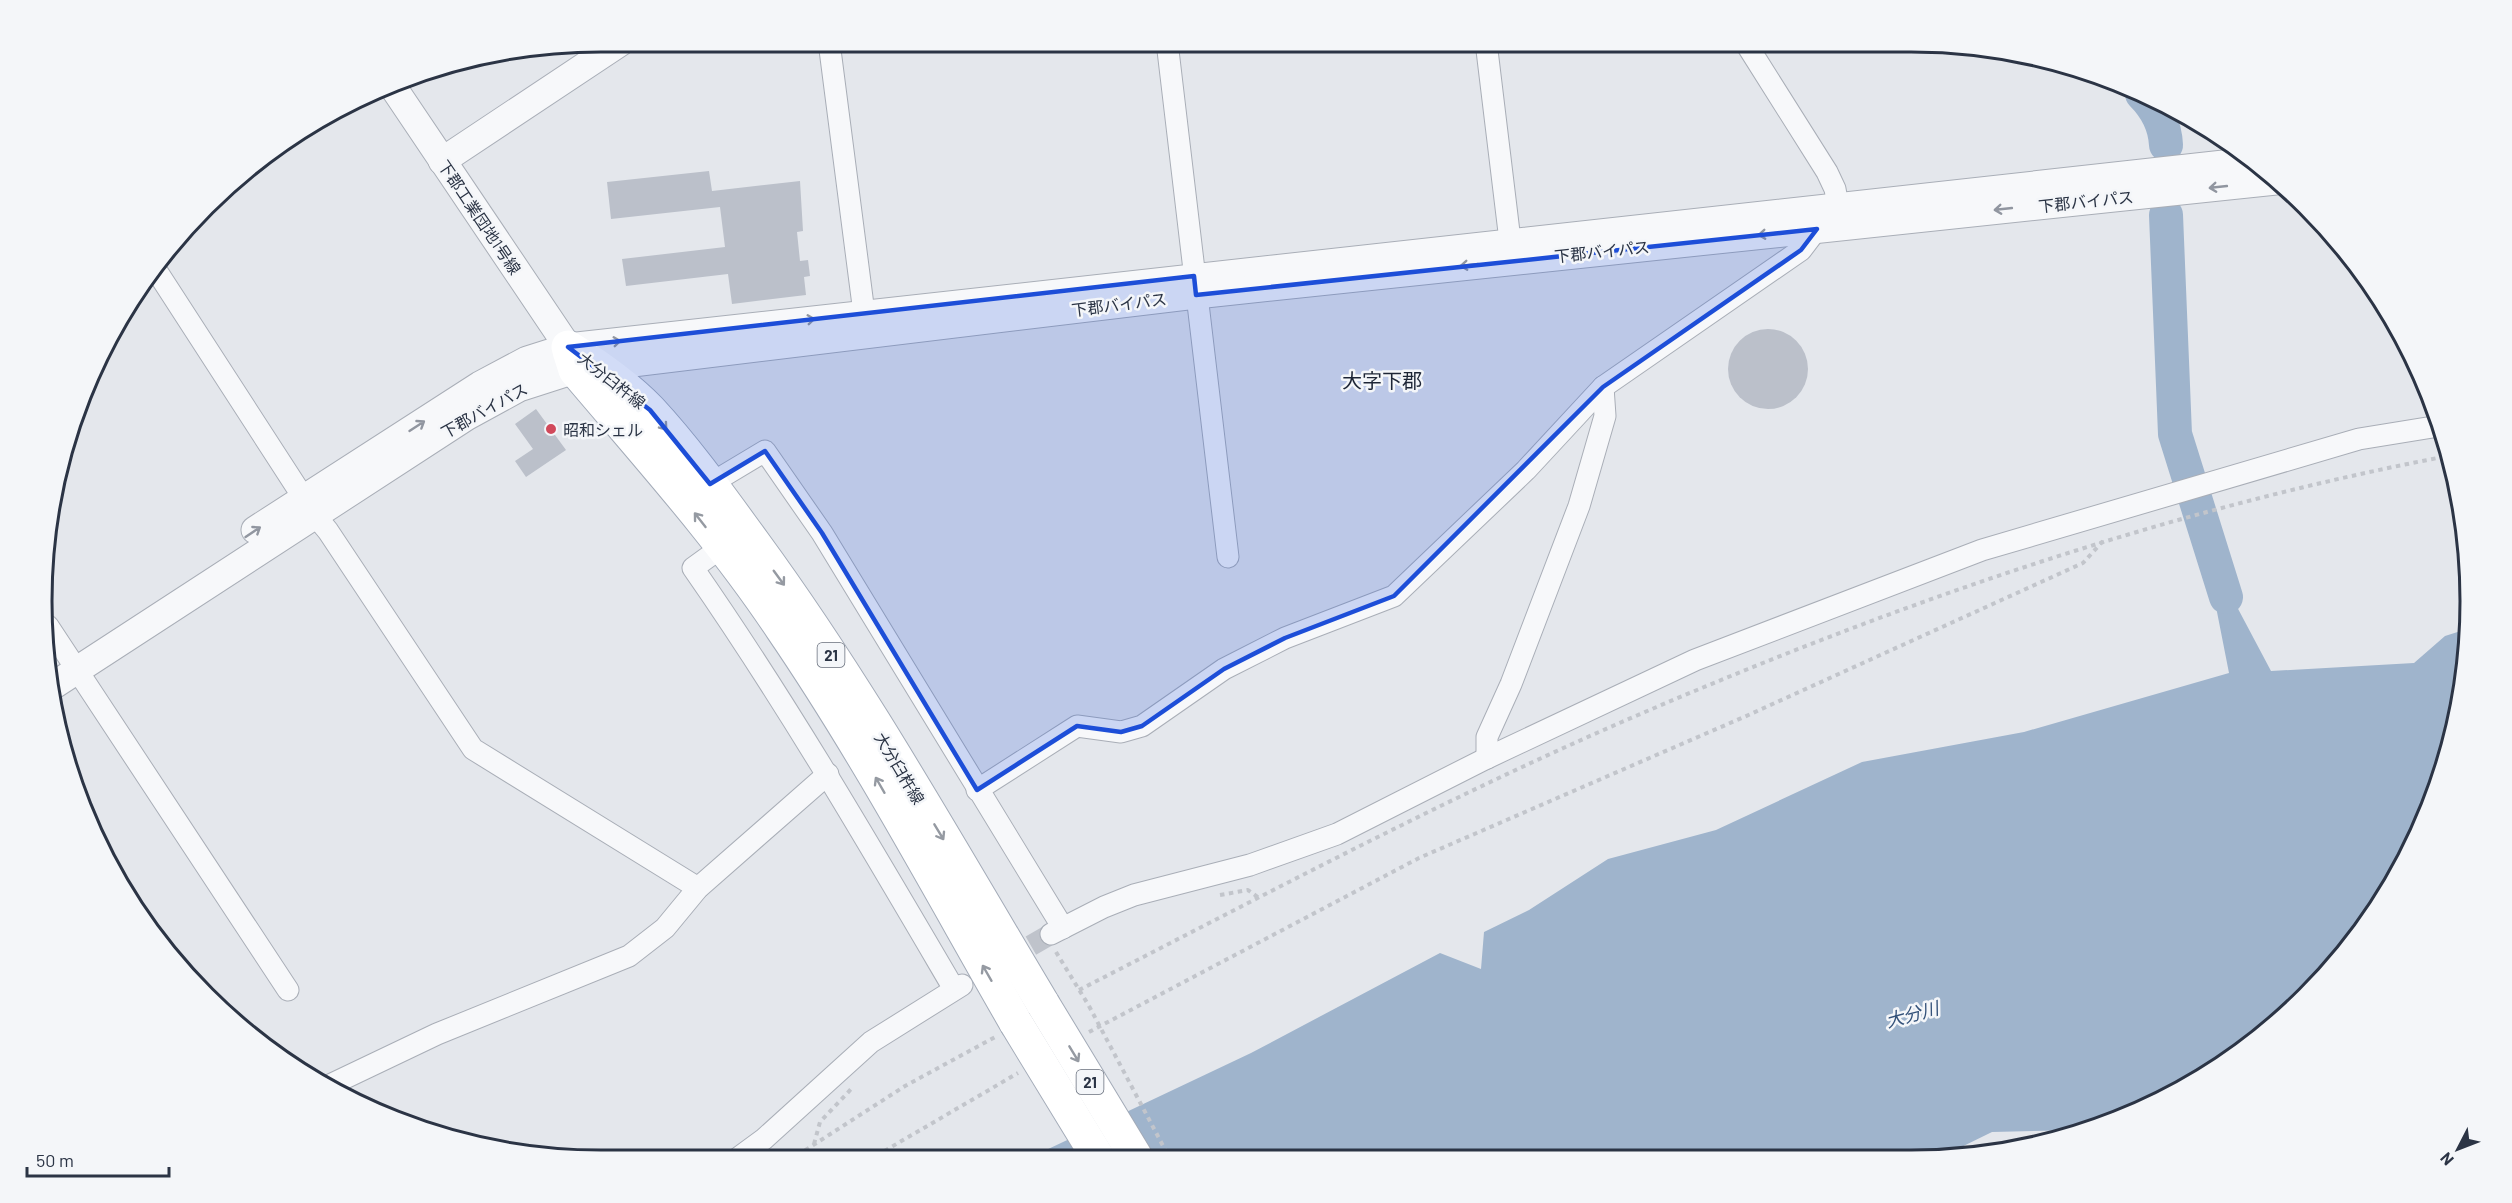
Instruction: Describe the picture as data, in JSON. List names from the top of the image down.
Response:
{
  "streets": {
    "main road": ["大分臼杵線", "21"],
    "street": ["下郡バイパス", "下郡工業団地1号線"]
  },
  "crossings": [
    ["下郡バイパス", "下郡工業団地1号線"],
    ["下郡バイパス", "大分臼杵線"],
    ["下郡工業団地1号線", "大分臼杵線"],
    ["大分臼杵線", "21"]
  ],
  "districts": ["大字下郡"],
  "water": ["大分川"],
  "places": ["昭和シェル"],
  "scale_bar": "50 m",
  "north": "bottom left"
}
